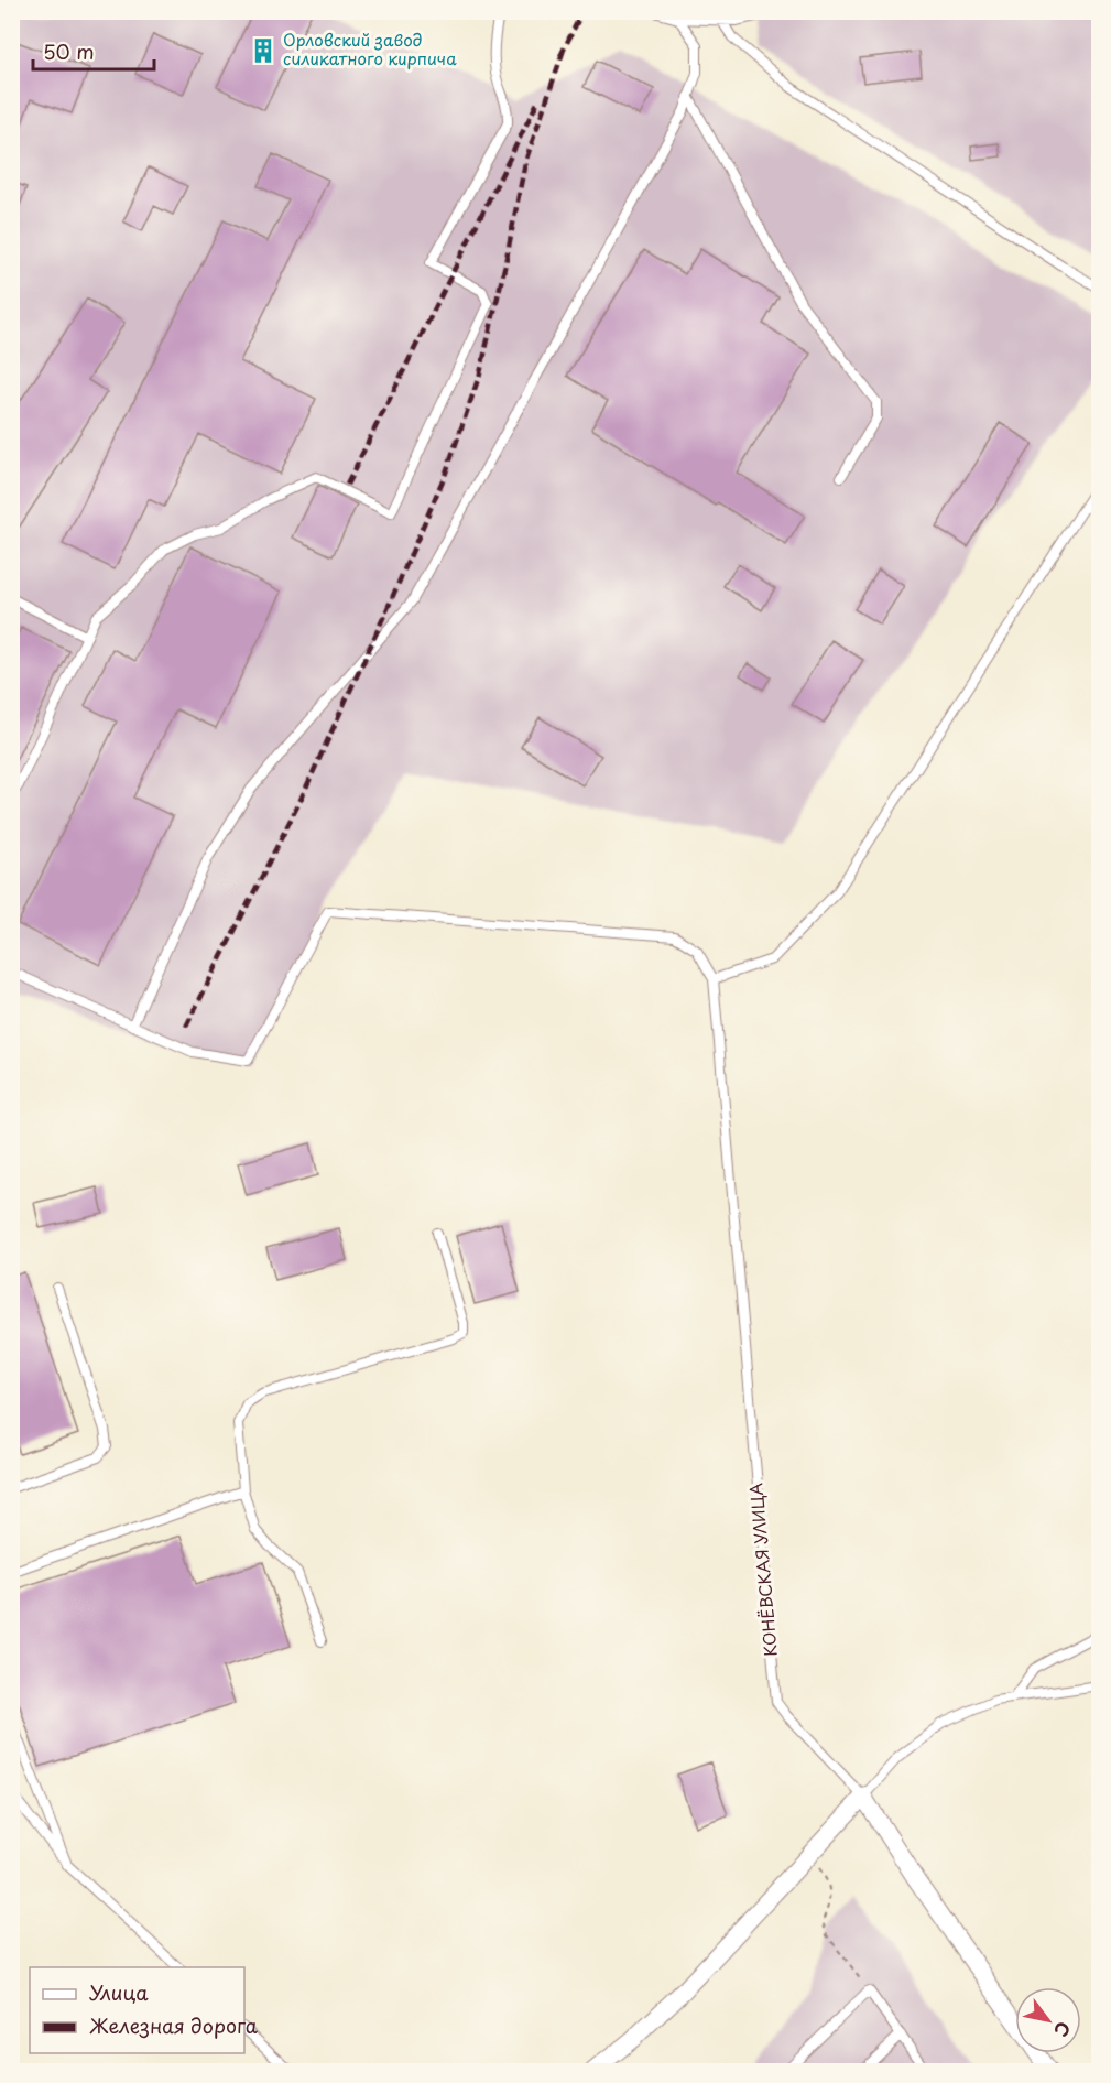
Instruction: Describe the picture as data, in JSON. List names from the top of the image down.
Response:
{
  "streets": {
    "street": ["КОНЁВСКАЯ УЛИЦА"]
  },
  "places": {
    "building": ["Орловский завод силикатного кирпича"]
  },
  "legend": ["Улица", "Железная дорога"],
  "scale_bar": "50 m",
  "north": "bottom right"
}
